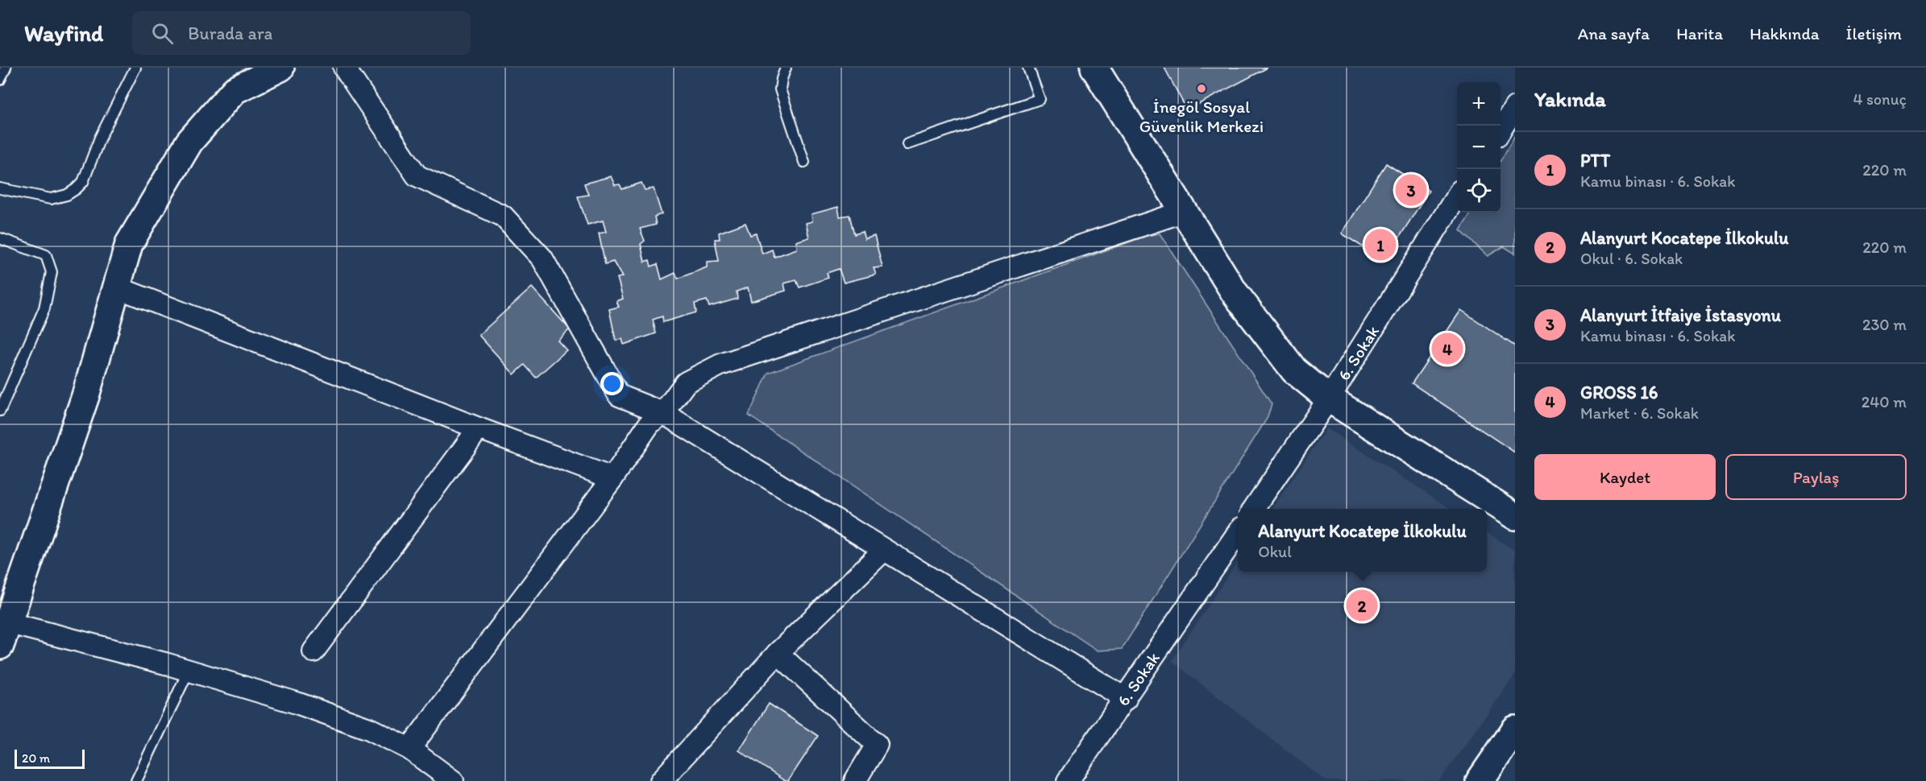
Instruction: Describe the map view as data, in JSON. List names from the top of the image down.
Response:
{
  "streets": {
    "street": ["6. Sokak"]
  },
  "places": ["İnegöl Sosyal Güvenlik Merkezi"],
  "scale_bar": "20 m",
  "page": {
    "header": "Wayfind",
    "search": "Burada ara",
    "nav": [
      "Ana sayfa",
      "Harita",
      "Hakkında",
      "İletişim"
    ],
    "heading": ["Yakında", "4 sonuç"],
    "map_buttons": ["+", "−"],
    "list": [
      {
        "mark": "1",
        "name": "PTT",
        "note": "Kamu binası · 6. Sokak",
        "value": "220 m"
      },
      {
        "mark": "2",
        "name": "Alanyurt Kocatepe İlkokulu",
        "note": "Okul · 6. Sokak",
        "value": "220 m"
      },
      {
        "mark": "3",
        "name": "Alanyurt İtfaiye İstasyonu",
        "note": "Kamu binası · 6. Sokak",
        "value": "230 m"
      },
      {
        "mark": "4",
        "name": "GROSS 16",
        "note": "Market · 6. Sokak",
        "value": "240 m"
      }
    ],
    "pins": [
      "3",
      "1",
      "4",
      "2"
    ],
    "buttons": ["Kaydet", "Paylaş"],
    "popup": ["Alanyurt Kocatepe İlkokulu", "Okul"],
    "scale": "20 m"
  }
}
